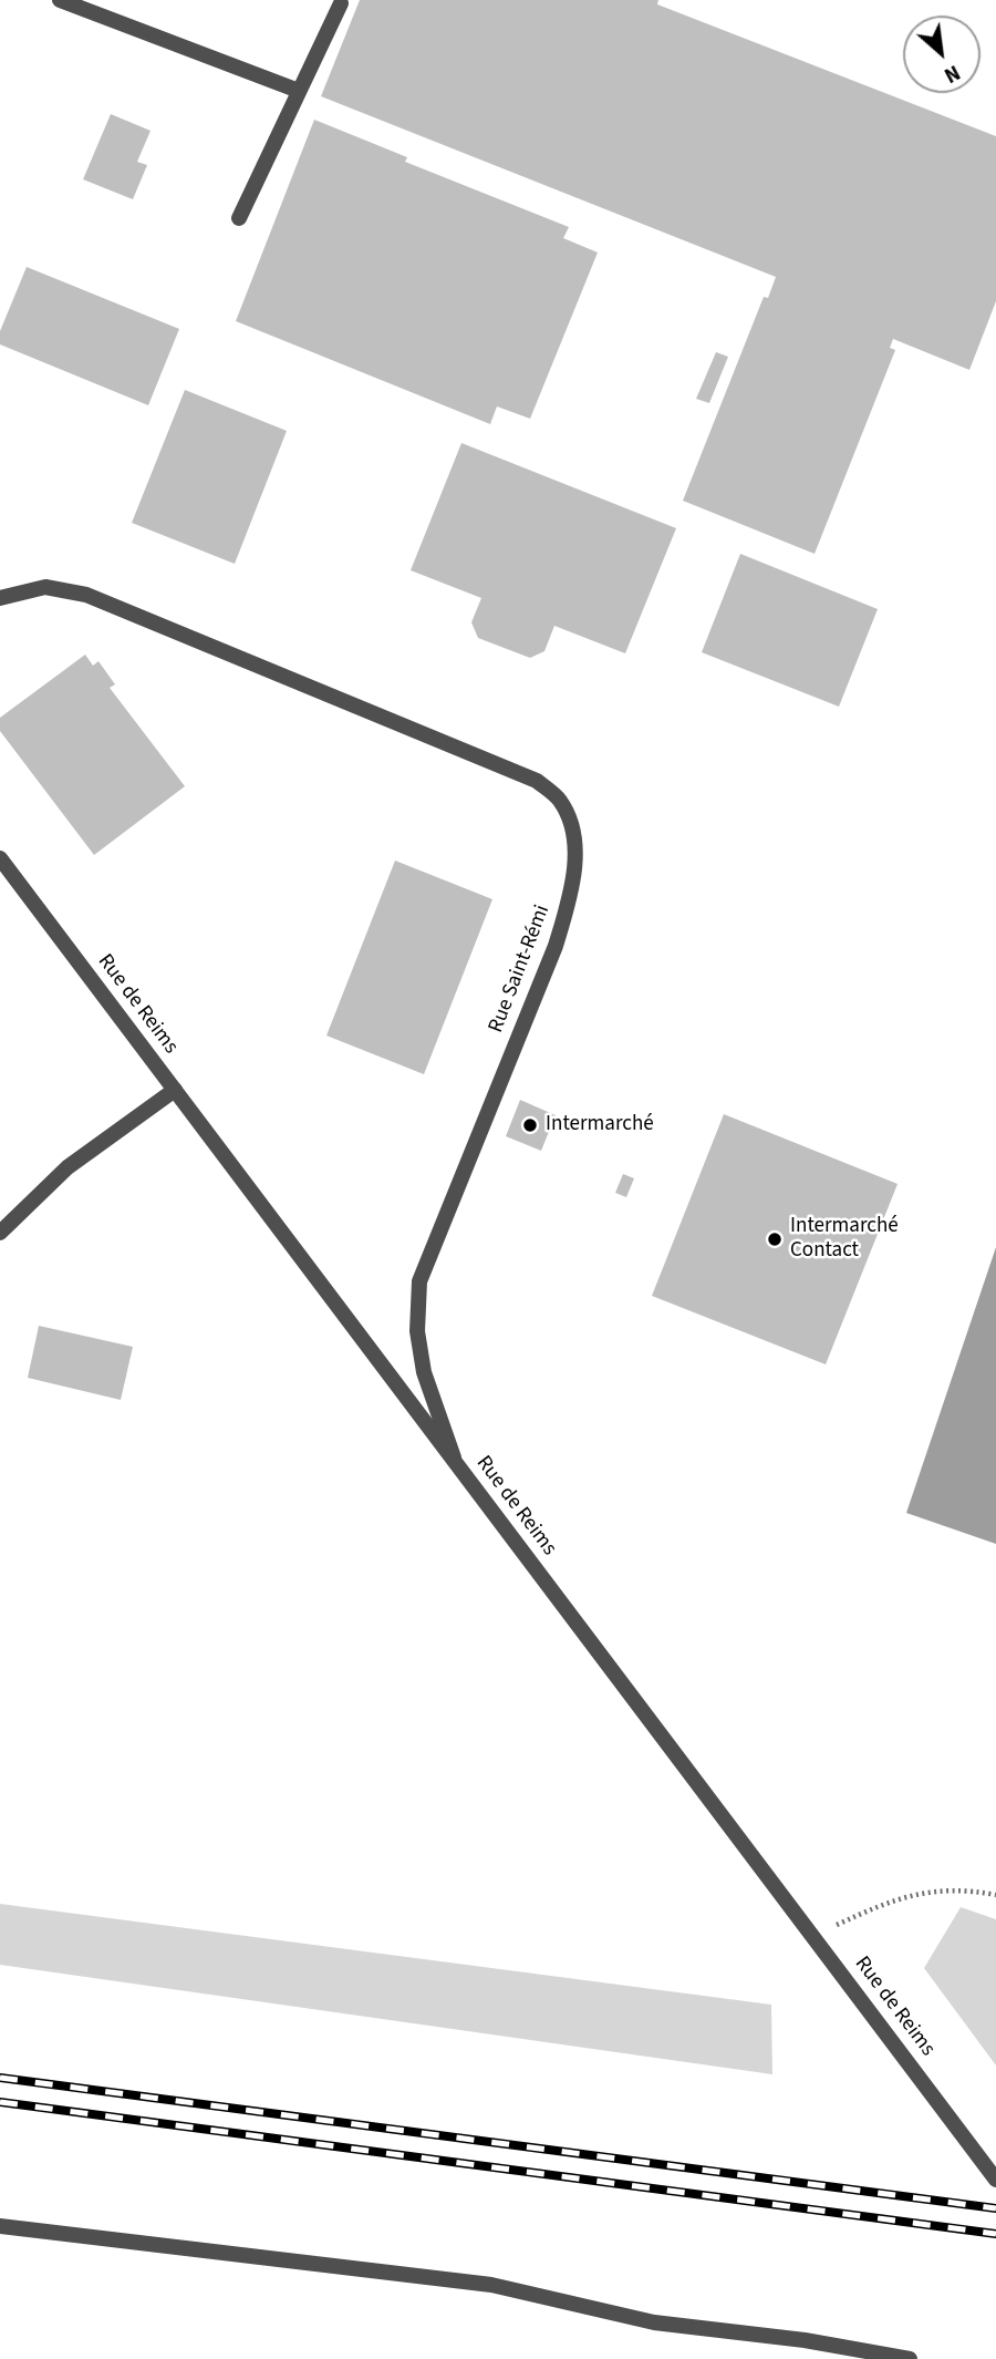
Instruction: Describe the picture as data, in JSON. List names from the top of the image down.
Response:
{
  "streets": {
    "street": ["Rue Saint-Rémi", "Rue de Reims"]
  },
  "crossings": [
    ["Rue Saint-Rémi", "Rue de Reims"]
  ],
  "places": ["Intermarché", "Intermarché Contact"],
  "north": "bottom right"
}
